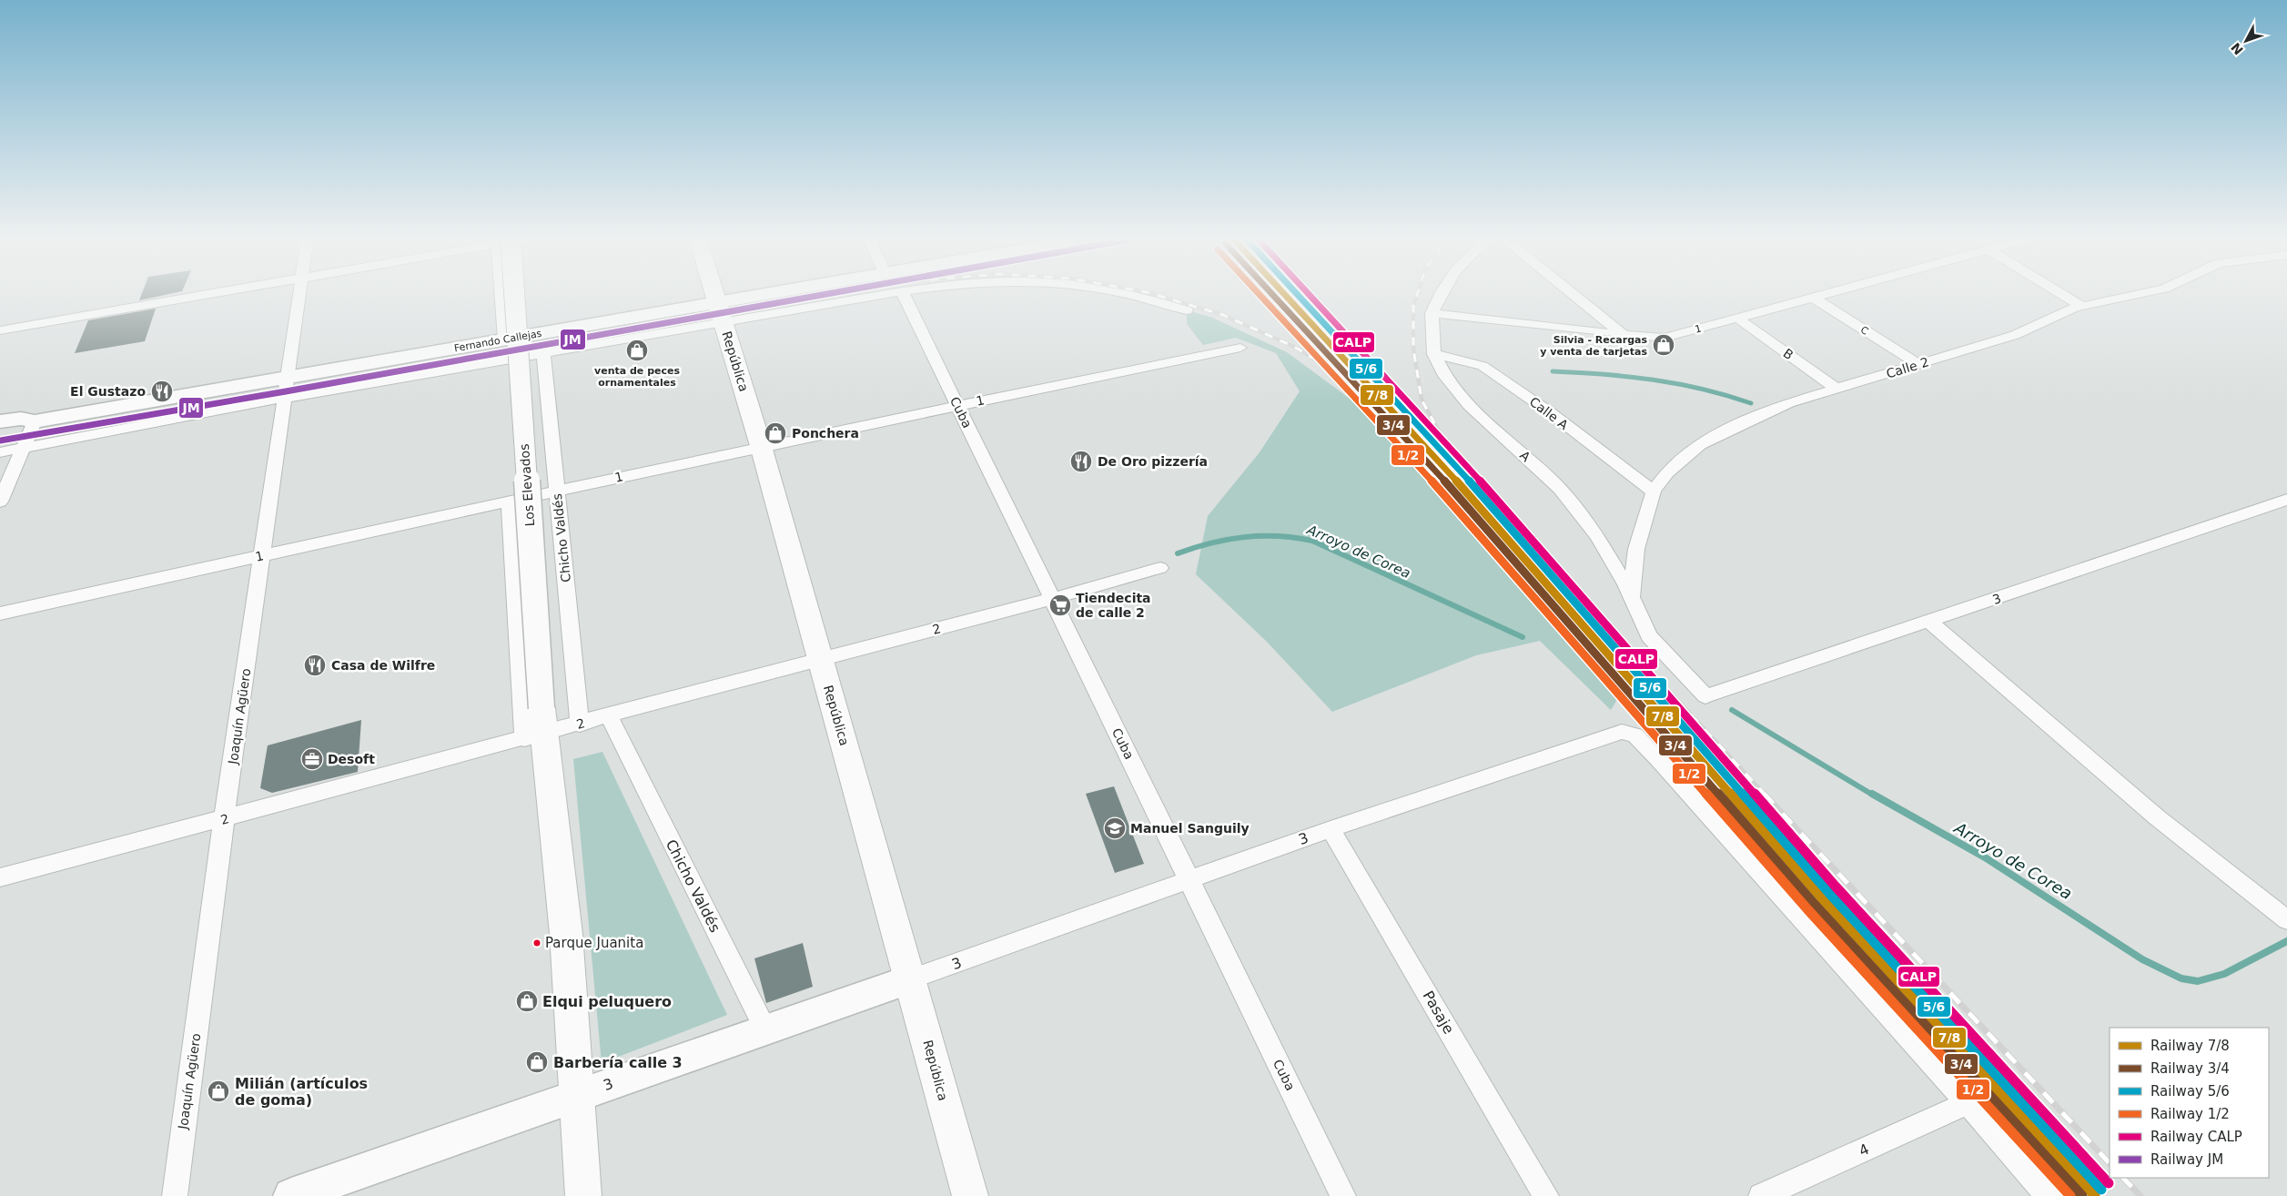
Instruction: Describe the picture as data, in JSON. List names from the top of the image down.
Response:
{
  "streets": {
    "main road": ["República", "Los Elevados"],
    "street": [
      "1",
      "C",
      "Fernando Callejas",
      "B",
      "Calle 2",
      "Cuba",
      "Calle A",
      "A",
      "Chicho Valdés",
      "3",
      "2",
      "Joaquín Agüero",
      "Pasaje",
      "4"
    ]
  },
  "crossings": [
    ["1", "C"],
    ["1", "B"],
    ["1", "República"],
    ["1", "Cuba"],
    ["1", "A"],
    ["1", "Chicho Valdés"],
    ["1", "Joaquín Agüero"],
    ["C", "Calle 2"],
    ["Fernando Callejas", "República"],
    ["Fernando Callejas", "Joaquín Agüero"],
    ["B", "Calle 2"],
    ["República", "3"],
    ["República", "2"],
    ["Calle 2", "Calle A"],
    ["Calle 2", "A"],
    ["Cuba", "3"],
    ["Cuba", "2"],
    ["Calle A", "A"],
    ["A", "3"],
    ["Los Elevados", "3"],
    ["Los Elevados", "2"],
    ["Chicho Valdés", "3"],
    ["Chicho Valdés", "2"],
    ["3", "Pasaje"],
    ["2", "Joaquín Agüero"]
  ],
  "water": ["Arroyo de Corea"],
  "places": {
    "shop": [
      "Silvia - Recargas y venta de tarjetas",
      "venta de peces ornamentales",
      "Ponchera",
      "Elqui peluquero",
      "Barbería calle 3",
      "Milián (artículos de goma)"
    ],
    "restaurant": ["El Gustazo", "De Oro pizzería", "Casa de Wilfre"],
    "supermarket": ["Tiendecita de calle 2"],
    "office": ["Desoft"],
    "school or university": ["Manuel Sanguily"],
    "other": ["Parque Juanita"]
  },
  "lines": [
    "rail line 7/8",
    "rail line 3/4",
    "rail line 5/6",
    "rail line 1/2",
    "rail line CALP",
    "rail line JM"
  ],
  "legend": [
    "Railway 7/8",
    "Railway 3/4",
    "Railway 5/6",
    "Railway 1/2",
    "Railway CALP",
    "Railway JM"
  ],
  "north": "bottom left"
}
